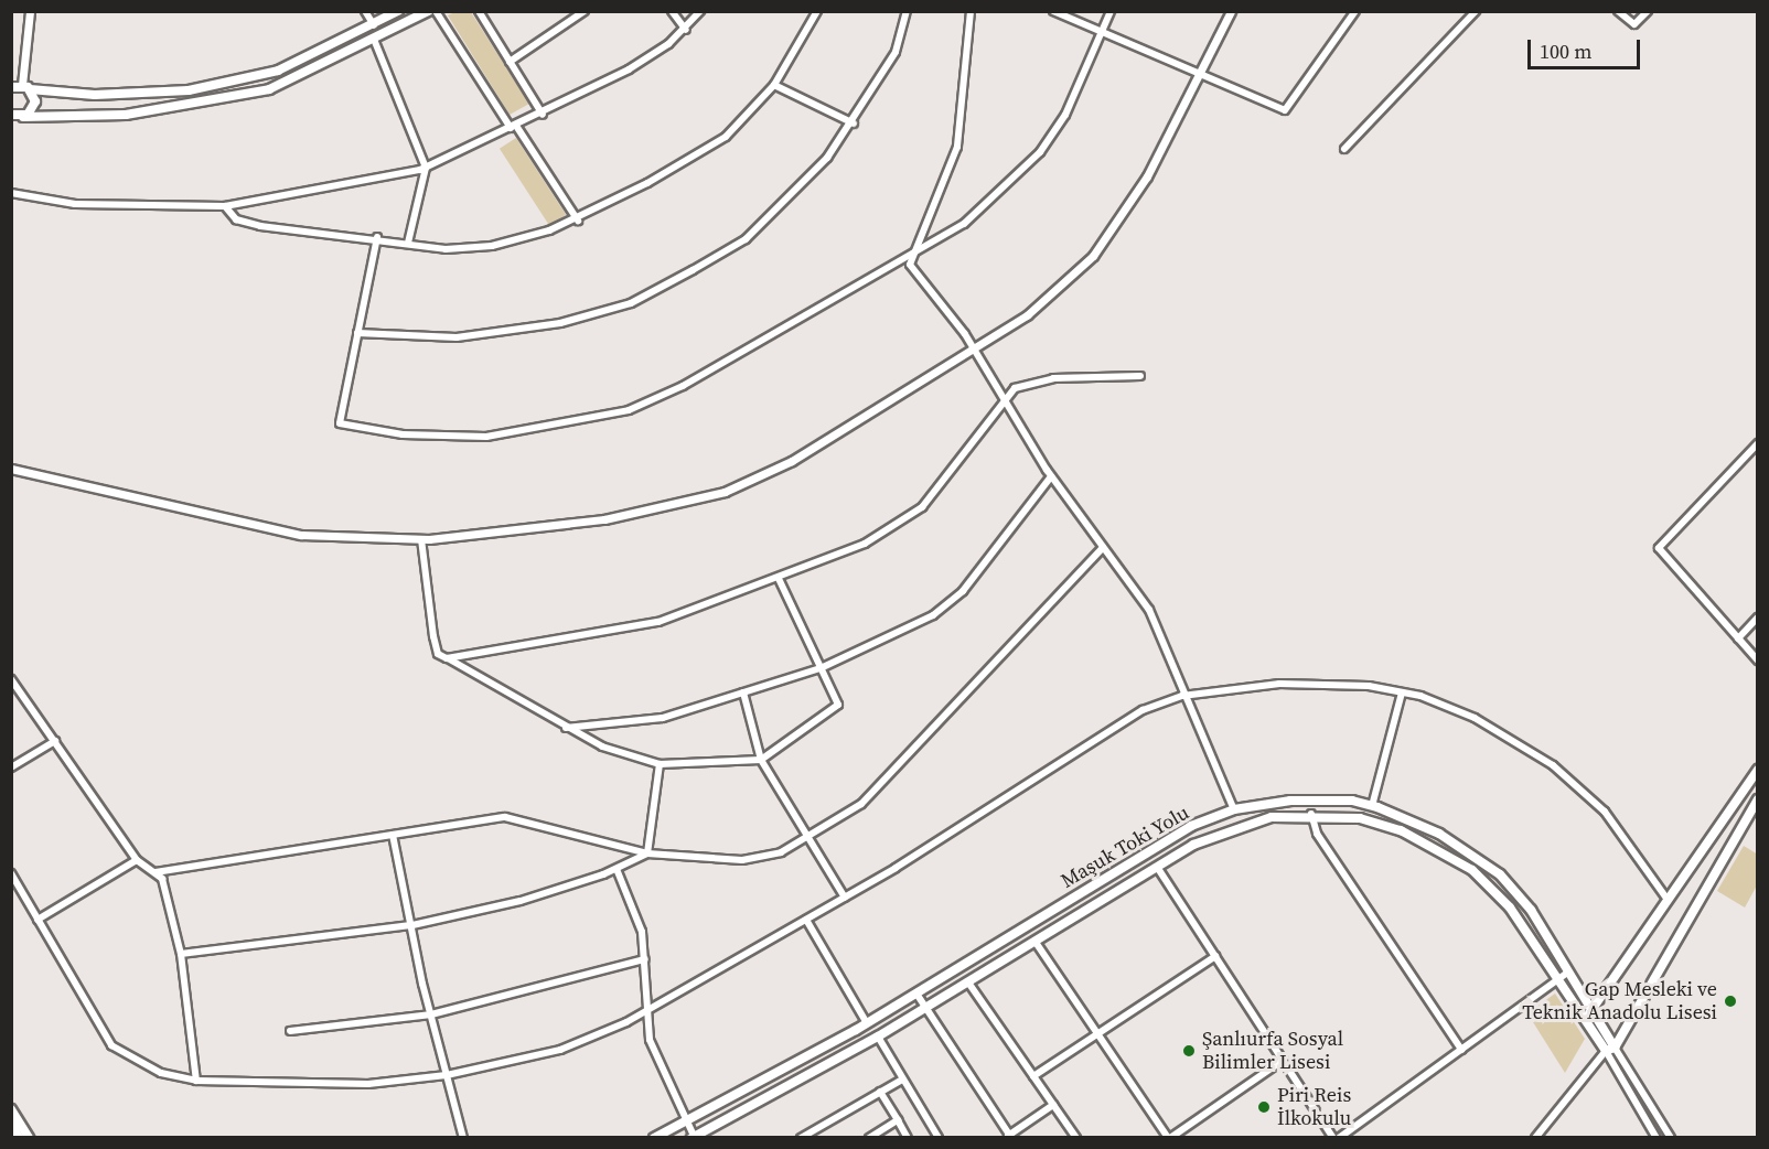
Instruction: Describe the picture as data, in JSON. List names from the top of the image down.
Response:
{
  "streets": {
    "main road": ["Maşuk Toki Yolu"]
  },
  "places": ["Gap Mesleki ve Teknik Anadolu Lisesi", "Şanlıurfa Sosyal Bilimler Lisesi", "Piri Reis İlkokulu"],
  "scale_bar": "100 m"
}
